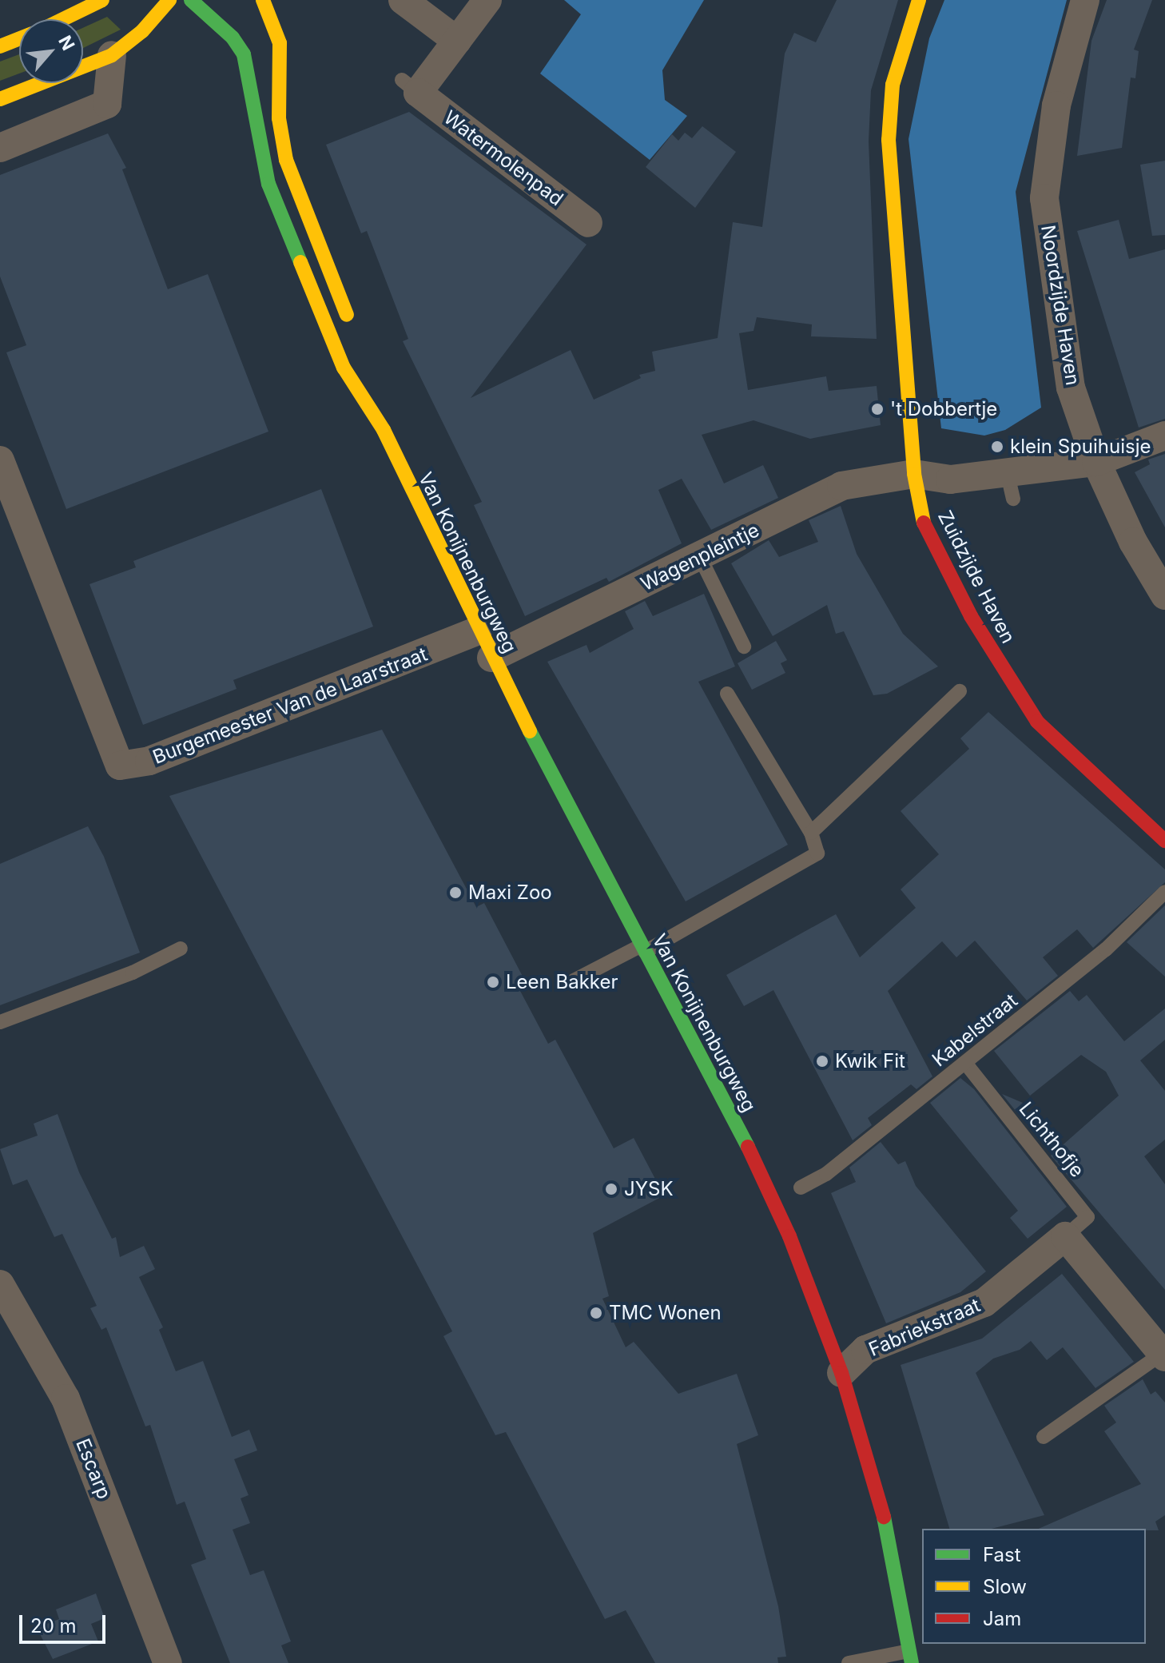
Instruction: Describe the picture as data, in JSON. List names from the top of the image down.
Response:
{
  "streets": {
    "main road": ["Van Konijnenburgweg", "Zuidzijde Haven"],
    "street": [
      "Watermolenpad",
      "Noordzijde Haven",
      "Wagenpleintje",
      "Burgemeester Van de Laarstraat",
      "Fabriekstraat",
      "Escarp"
    ],
    "lane": ["Kabelstraat", "Lichthofje"]
  },
  "crossings": [
    ["Noordzijde Haven", "Wagenpleintje"],
    ["Wagenpleintje", "Van Konijnenburgweg"],
    ["Wagenpleintje", "Zuidzijde Haven"],
    ["Van Konijnenburgweg", "Burgemeester Van de Laarstraat"],
    ["Van Konijnenburgweg", "Fabriekstraat"],
    ["Kabelstraat", "Lichthofje"],
    ["Lichthofje", "Fabriekstraat"]
  ],
  "places": [
    "'t Dobbertje",
    "klein Spuihuisje",
    "Maxi Zoo",
    "Leen Bakker",
    "Kwik Fit",
    "JYSK",
    "TMC Wonen"
  ],
  "legend": ["Fast", "Slow", "Jam"],
  "scale_bar": "20 m",
  "north": "top right"
}
